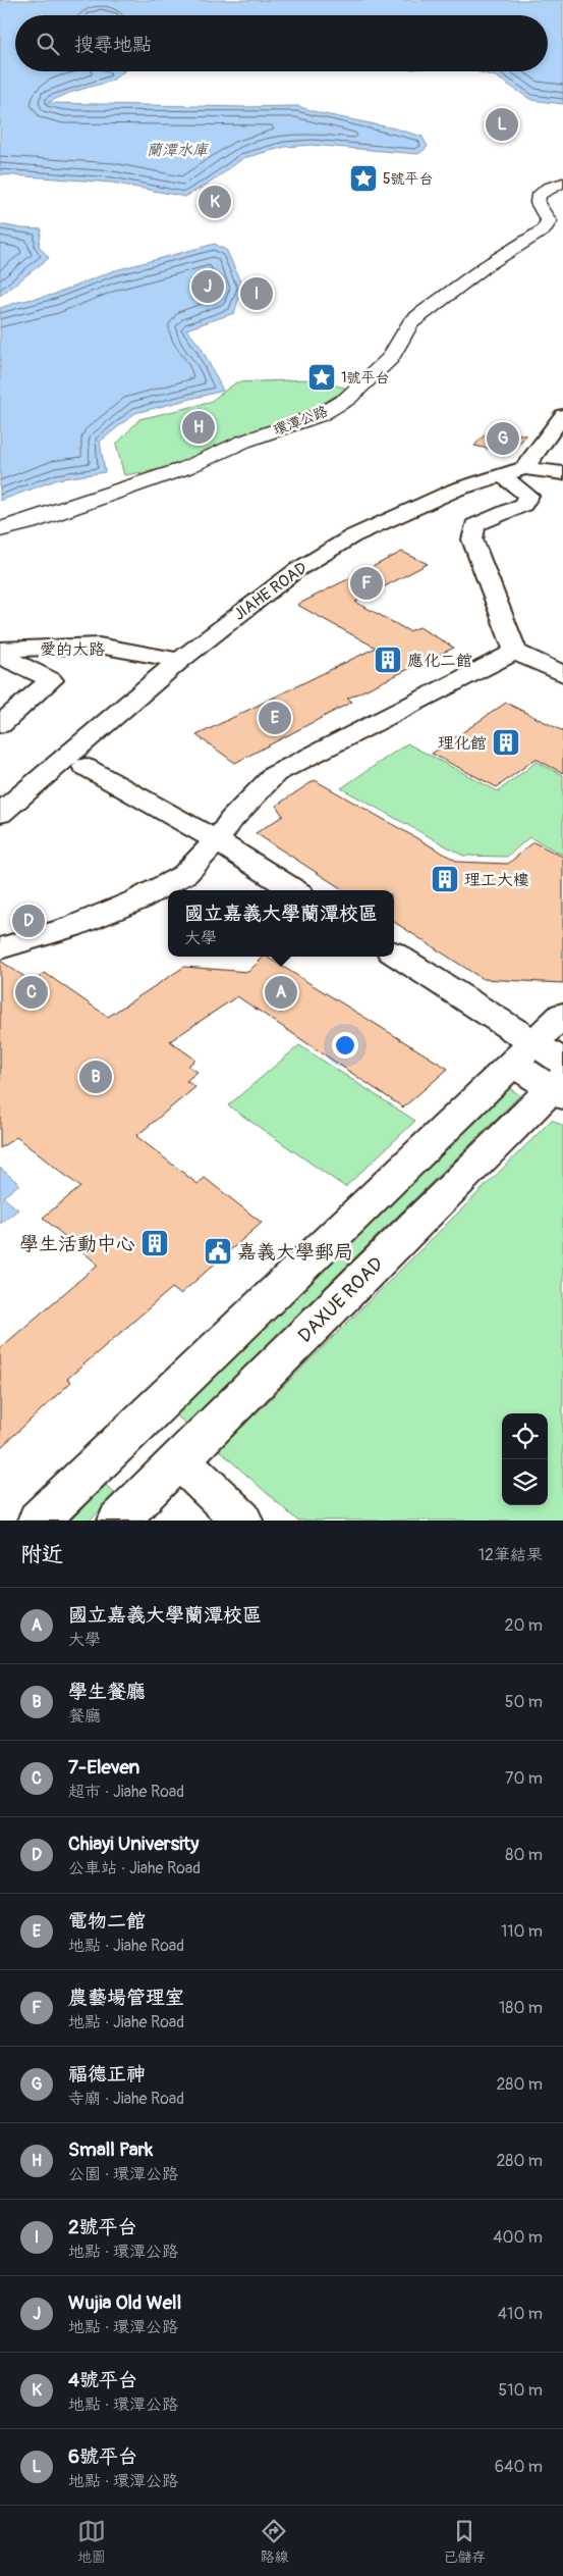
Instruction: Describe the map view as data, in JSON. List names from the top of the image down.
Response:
{
  "streets": {
    "street": [
      "環潭公路",
      "JIAHE ROAD",
      "愛的大路",
      "DAXUE ROAD"
    ]
  },
  "crossings": [
    ["JIAHE ROAD", "愛的大路"]
  ],
  "water": ["蘭潭水庫"],
  "places": {
    "place": ["5號平台", "1號平台"],
    "building": [
      "應化二館",
      "理化館",
      "理工大樓",
      "學生活動中心"
    ],
    "public building": ["嘉義大學郵局"]
  },
  "page": {
    "search": "搜尋地點",
    "pins": [
      "L",
      "K",
      "J",
      "I",
      "H",
      "G",
      "F",
      "E",
      "D",
      "A",
      "C",
      "B"
    ],
    "popup": ["國立嘉義大學蘭潭校區", "大學"],
    "heading": ["附近", "12筆結果"],
    "list": [
      {
        "mark": "A",
        "name": "國立嘉義大學蘭潭校區",
        "note": "大學",
        "value": "20 m"
      },
      {
        "mark": "B",
        "name": "學生餐廳",
        "note": "餐廳",
        "value": "50 m"
      },
      {
        "mark": "C",
        "name": "7-Eleven",
        "note": "超市 · Jiahe Road",
        "value": "70 m"
      },
      {
        "mark": "D",
        "name": "Chiayi University",
        "note": "公車站 · Jiahe Road",
        "value": "80 m"
      },
      {
        "mark": "E",
        "name": "電物二館",
        "note": "地點 · Jiahe Road",
        "value": "110 m"
      },
      {
        "mark": "F",
        "name": "農藝場管理室",
        "note": "地點 · Jiahe Road",
        "value": "180 m"
      },
      {
        "mark": "G",
        "name": "福德正神",
        "note": "寺廟 · Jiahe Road",
        "value": "280 m"
      },
      {
        "mark": "H",
        "name": "Small Park",
        "note": "公園 · 環潭公路",
        "value": "280 m"
      },
      {
        "mark": "I",
        "name": "2號平台",
        "note": "地點 · 環潭公路",
        "value": "400 m"
      },
      {
        "mark": "J",
        "name": "Wujia Old Well",
        "note": "地點 · 環潭公路",
        "value": "410 m"
      },
      {
        "mark": "K",
        "name": "4號平台",
        "note": "地點 · 環潭公路",
        "value": "510 m"
      },
      {
        "mark": "L",
        "name": "6號平台",
        "note": "地點 · 環潭公路",
        "value": "640 m"
      }
    ],
    "nav": ["地圖", "路線", "已儲存"]
  }
}
